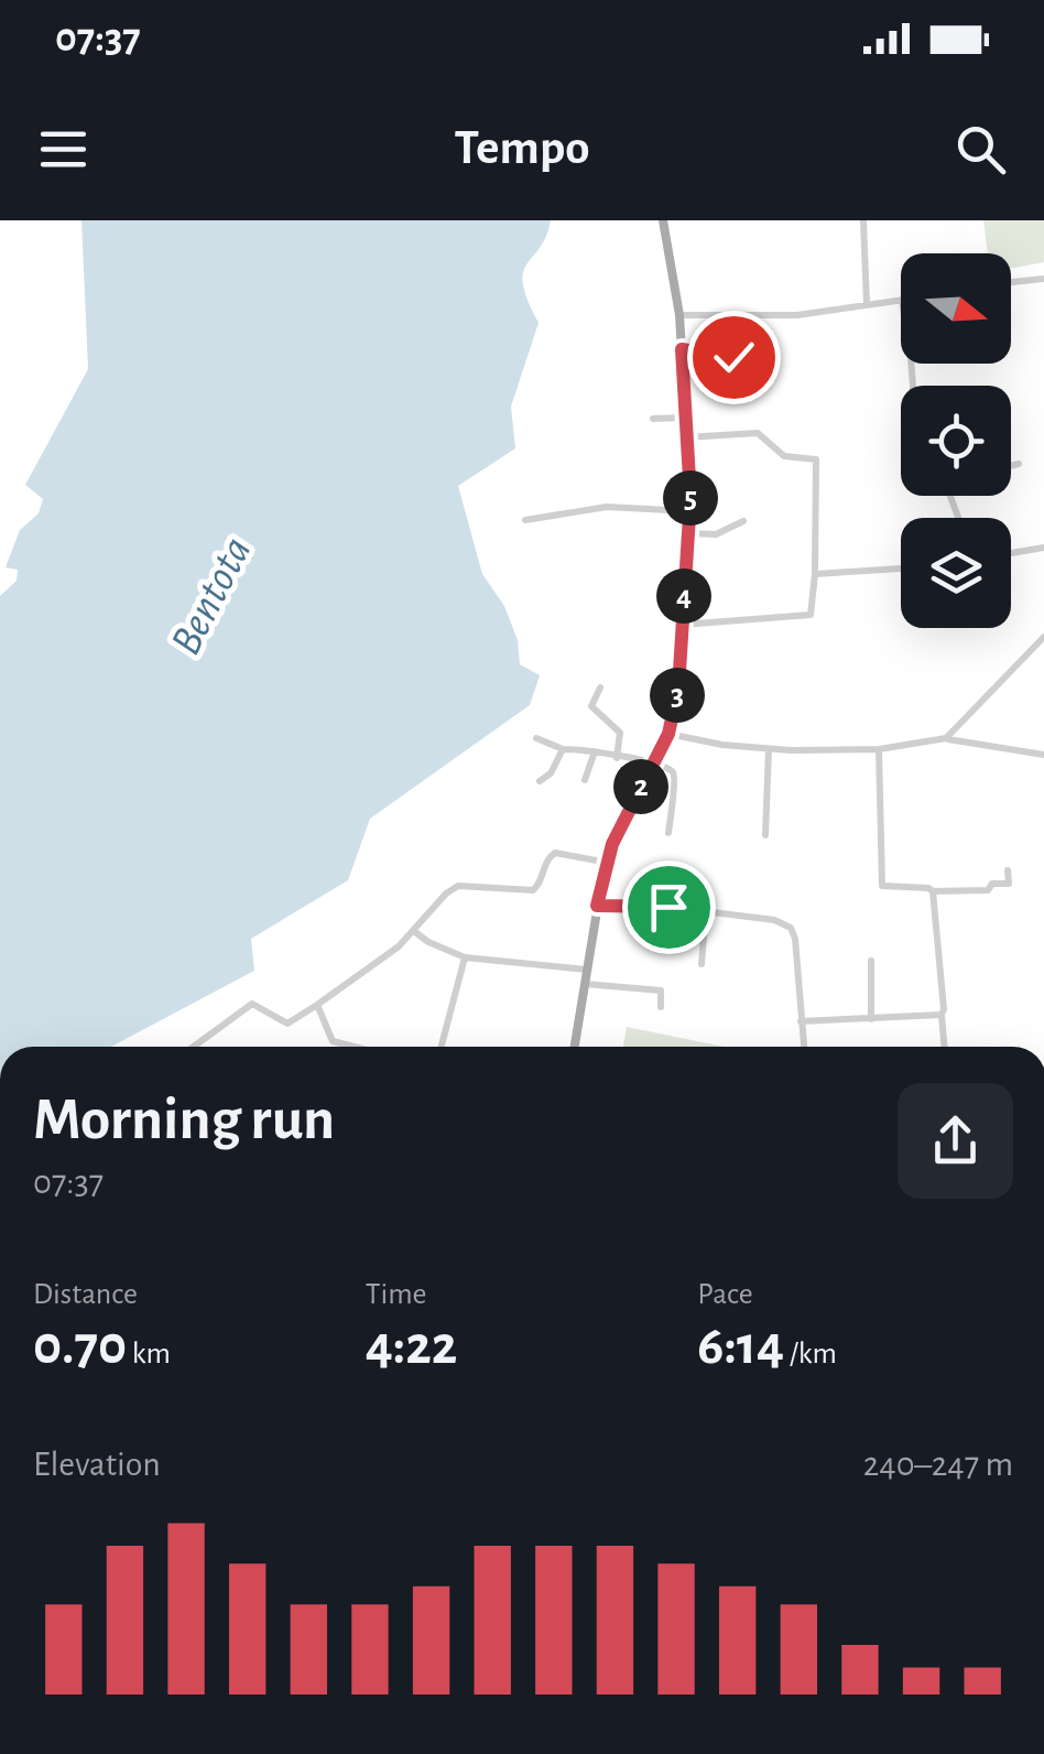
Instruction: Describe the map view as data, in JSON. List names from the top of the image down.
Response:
{
  "water": ["Bentota"],
  "north": "right",
  "page": {
    "status": "07:37",
    "header": "Tempo",
    "pins": [
      "5",
      "4",
      "3",
      "2"
    ],
    "heading": ["Morning run", "07:37"],
    "stats": [
      ["Distance", "0.70 km"],
      ["Time", "4:22"],
      ["Pace", "6:14 /km"]
    ],
    "chart": ["Elevation", "240–247 m"]
  }
}
